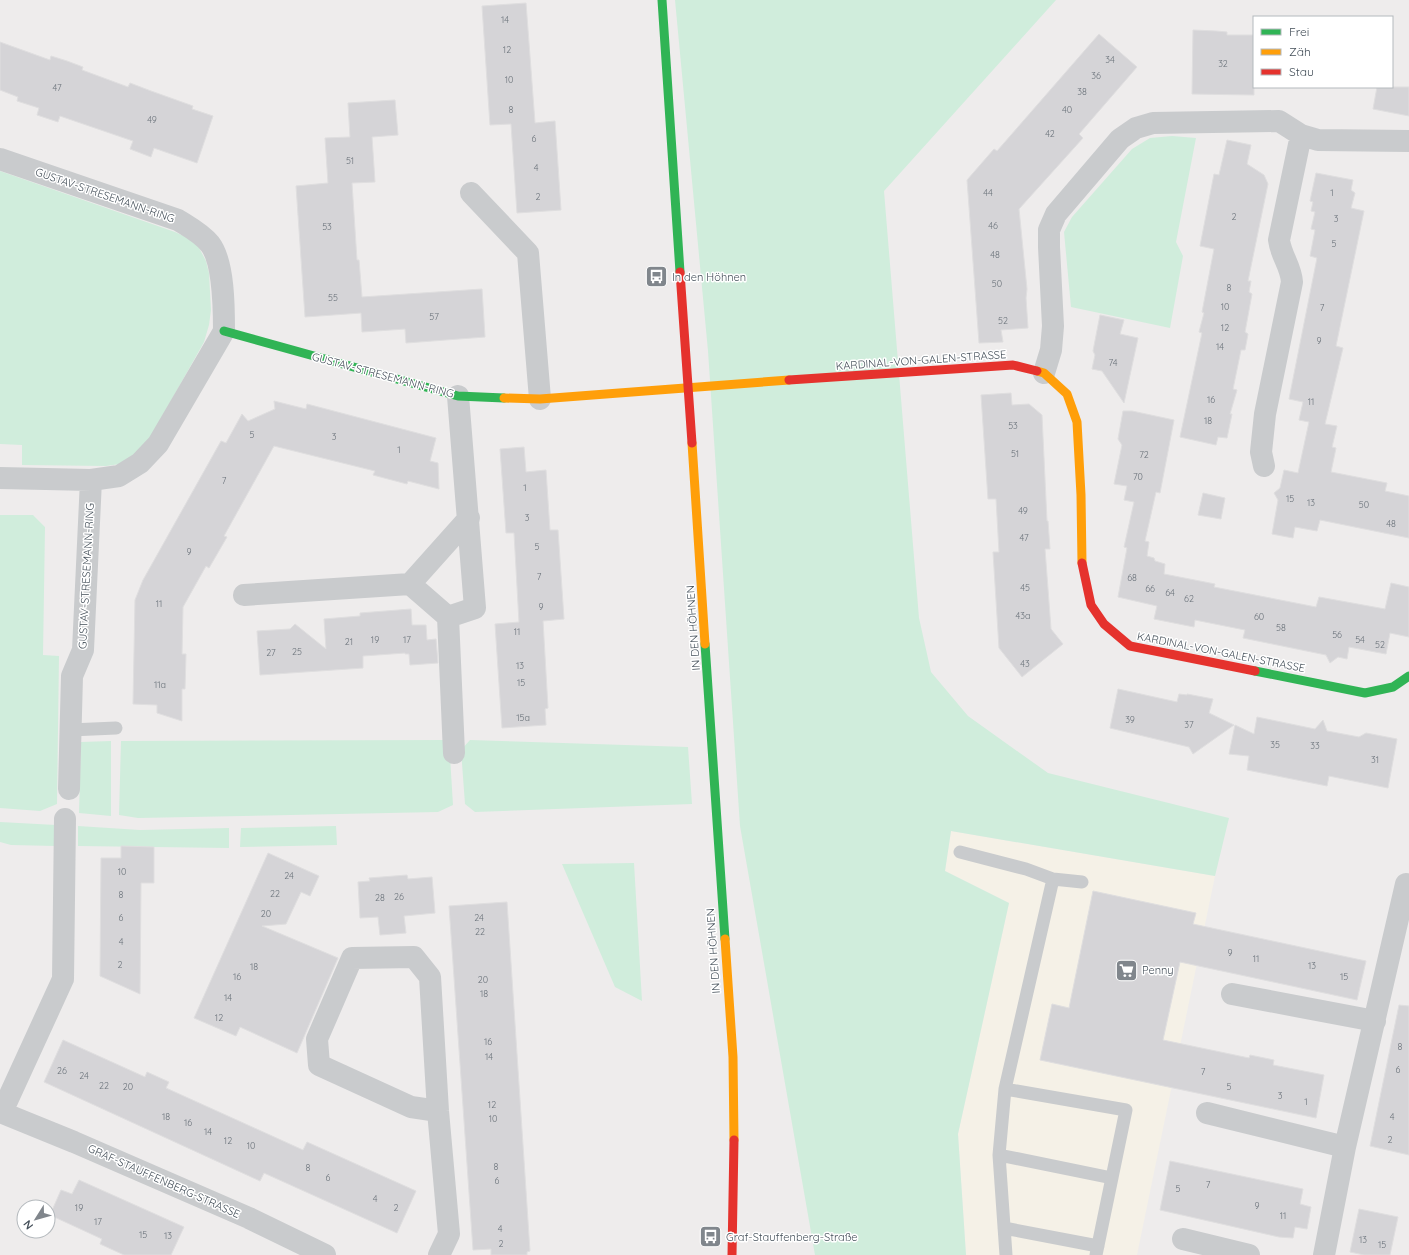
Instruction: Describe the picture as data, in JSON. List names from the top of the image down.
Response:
{
  "streets": {
    "street": [
      "GUSTAV-STRESEMANN-RING",
      "KARDINAL-VON-GALEN-STRASSE",
      "IN DEN HÖHNEN",
      "GRAF-STAUFFENBERG-STRASSE"
    ]
  },
  "crossings": [
    ["GUSTAV-STRESEMANN-RING", "KARDINAL-VON-GALEN-STRASSE"],
    ["GUSTAV-STRESEMANN-RING", "IN DEN HÖHNEN"],
    ["KARDINAL-VON-GALEN-STRASSE", "IN DEN HÖHNEN"]
  ],
  "places": {
    "bus stop": ["In den Höhnen", "Graf-Stauffenberg-Straße"],
    "supermarket": ["Penny"]
  },
  "house_numbers": [
    "14",
    "12",
    "34",
    "32",
    "36",
    "10",
    "47",
    "38",
    "8",
    "40",
    "49",
    "42",
    "6",
    "51",
    "4",
    "44",
    "1",
    "2",
    "2",
    "3",
    "46",
    "53",
    "5",
    "48",
    "50",
    "8",
    "55",
    "10",
    "7",
    "57",
    "52",
    "12",
    "9",
    "14",
    "74",
    "16",
    "11",
    "18",
    "53",
    "5",
    "3",
    "1",
    "51",
    "72",
    "70",
    "7",
    "1",
    "15",
    "13",
    "50",
    "49",
    "3",
    "48",
    "47",
    "5",
    "9",
    "7",
    "68",
    "45",
    "66",
    "64",
    "62",
    "11",
    "9",
    "43a",
    "60",
    "58",
    "11",
    "56",
    "19",
    "17",
    "54",
    "21",
    "52",
    "25",
    "27",
    "43",
    "13",
    "15",
    "11a",
    "15a",
    "39",
    "37",
    "35",
    "33",
    "31",
    "10",
    "24",
    "22",
    "8",
    "26",
    "28",
    "20",
    "6",
    "24",
    "22",
    "4",
    "9",
    "11",
    "2",
    "13",
    "18",
    "16",
    "15",
    "20",
    "18",
    "14",
    "12",
    "16",
    "8",
    "14",
    "6",
    "26",
    "7",
    "24",
    "22",
    "20",
    "5",
    "3",
    "1",
    "12",
    "18",
    "4",
    "10",
    "16",
    "14",
    "2",
    "12",
    "10",
    "8",
    "8",
    "6",
    "6",
    "7",
    "5",
    "4",
    "9",
    "19",
    "2",
    "11",
    "17",
    "4",
    "15",
    "13",
    "13",
    "2",
    "15"
  ],
  "legend": ["Frei", "Zäh", "Stau"],
  "north": "bottom left"
}
